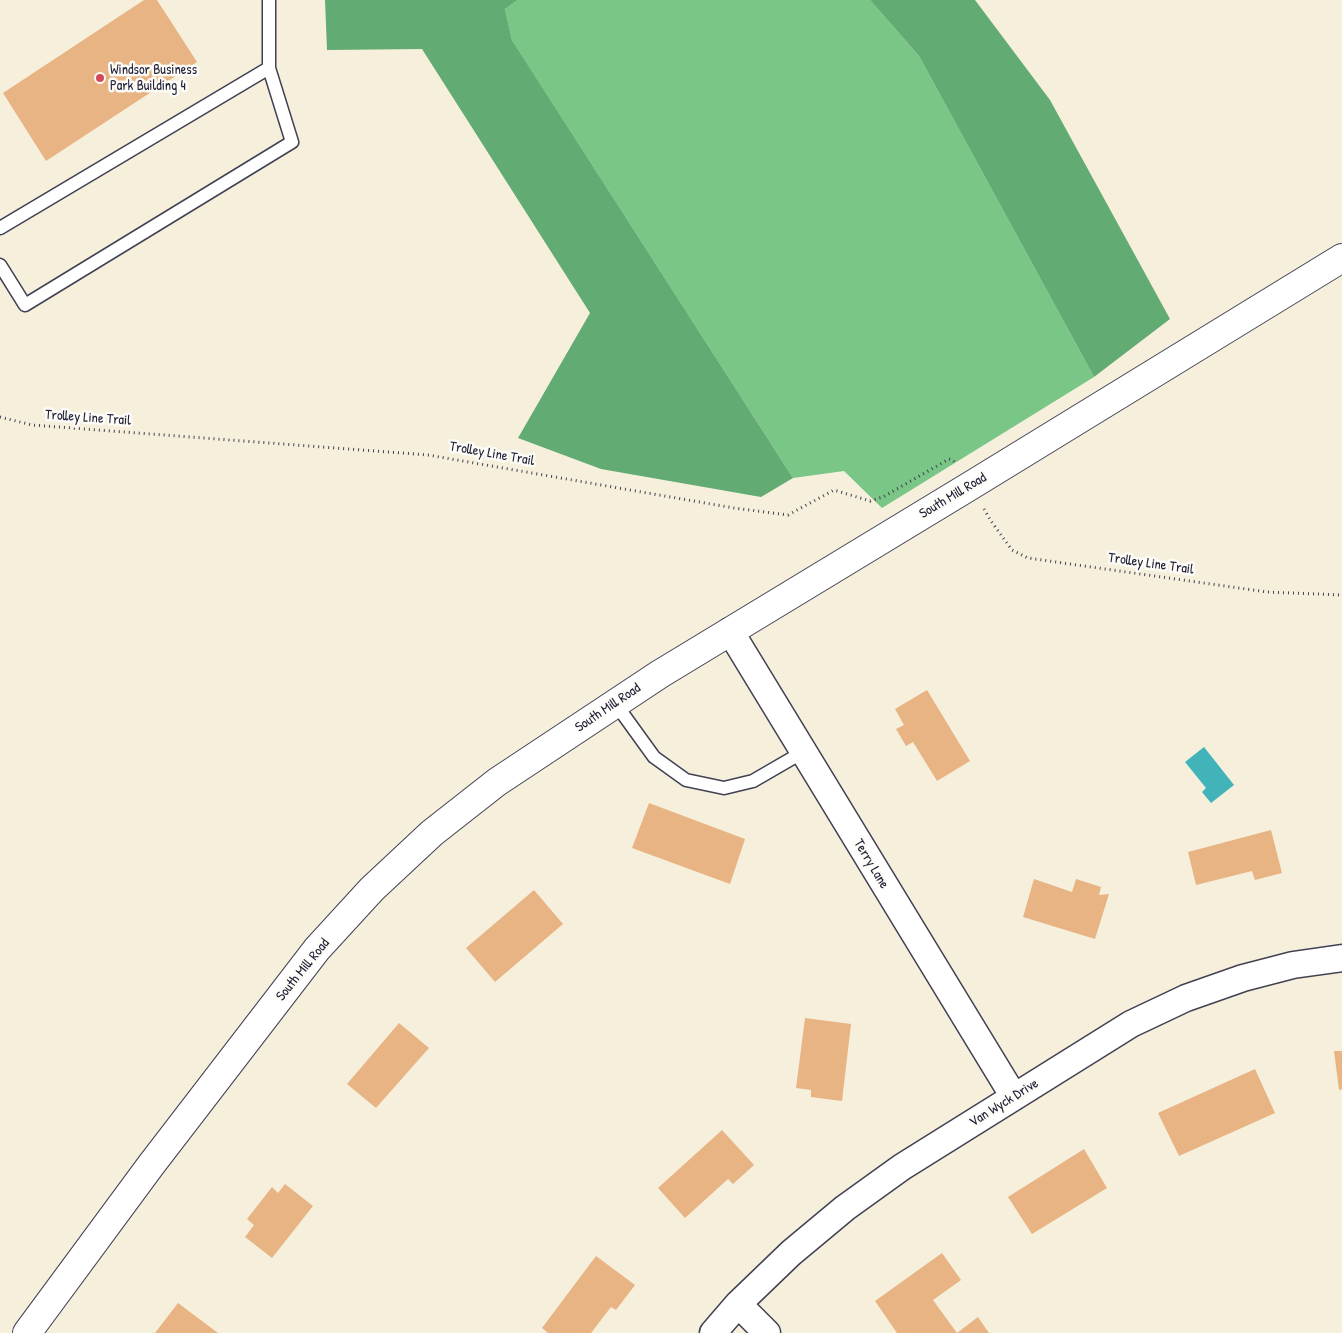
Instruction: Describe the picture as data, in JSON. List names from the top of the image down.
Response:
{
  "streets": {
    "main road": ["South Mill Road"],
    "street": ["Terry Lane", "Van Wyck Drive"],
    "path": ["Trolley Line Trail"]
  },
  "crossings": [
    ["South Mill Road", "Terry Lane"],
    ["Terry Lane", "Van Wyck Drive"]
  ],
  "places": ["Windsor Business Park Building 4"]
}
